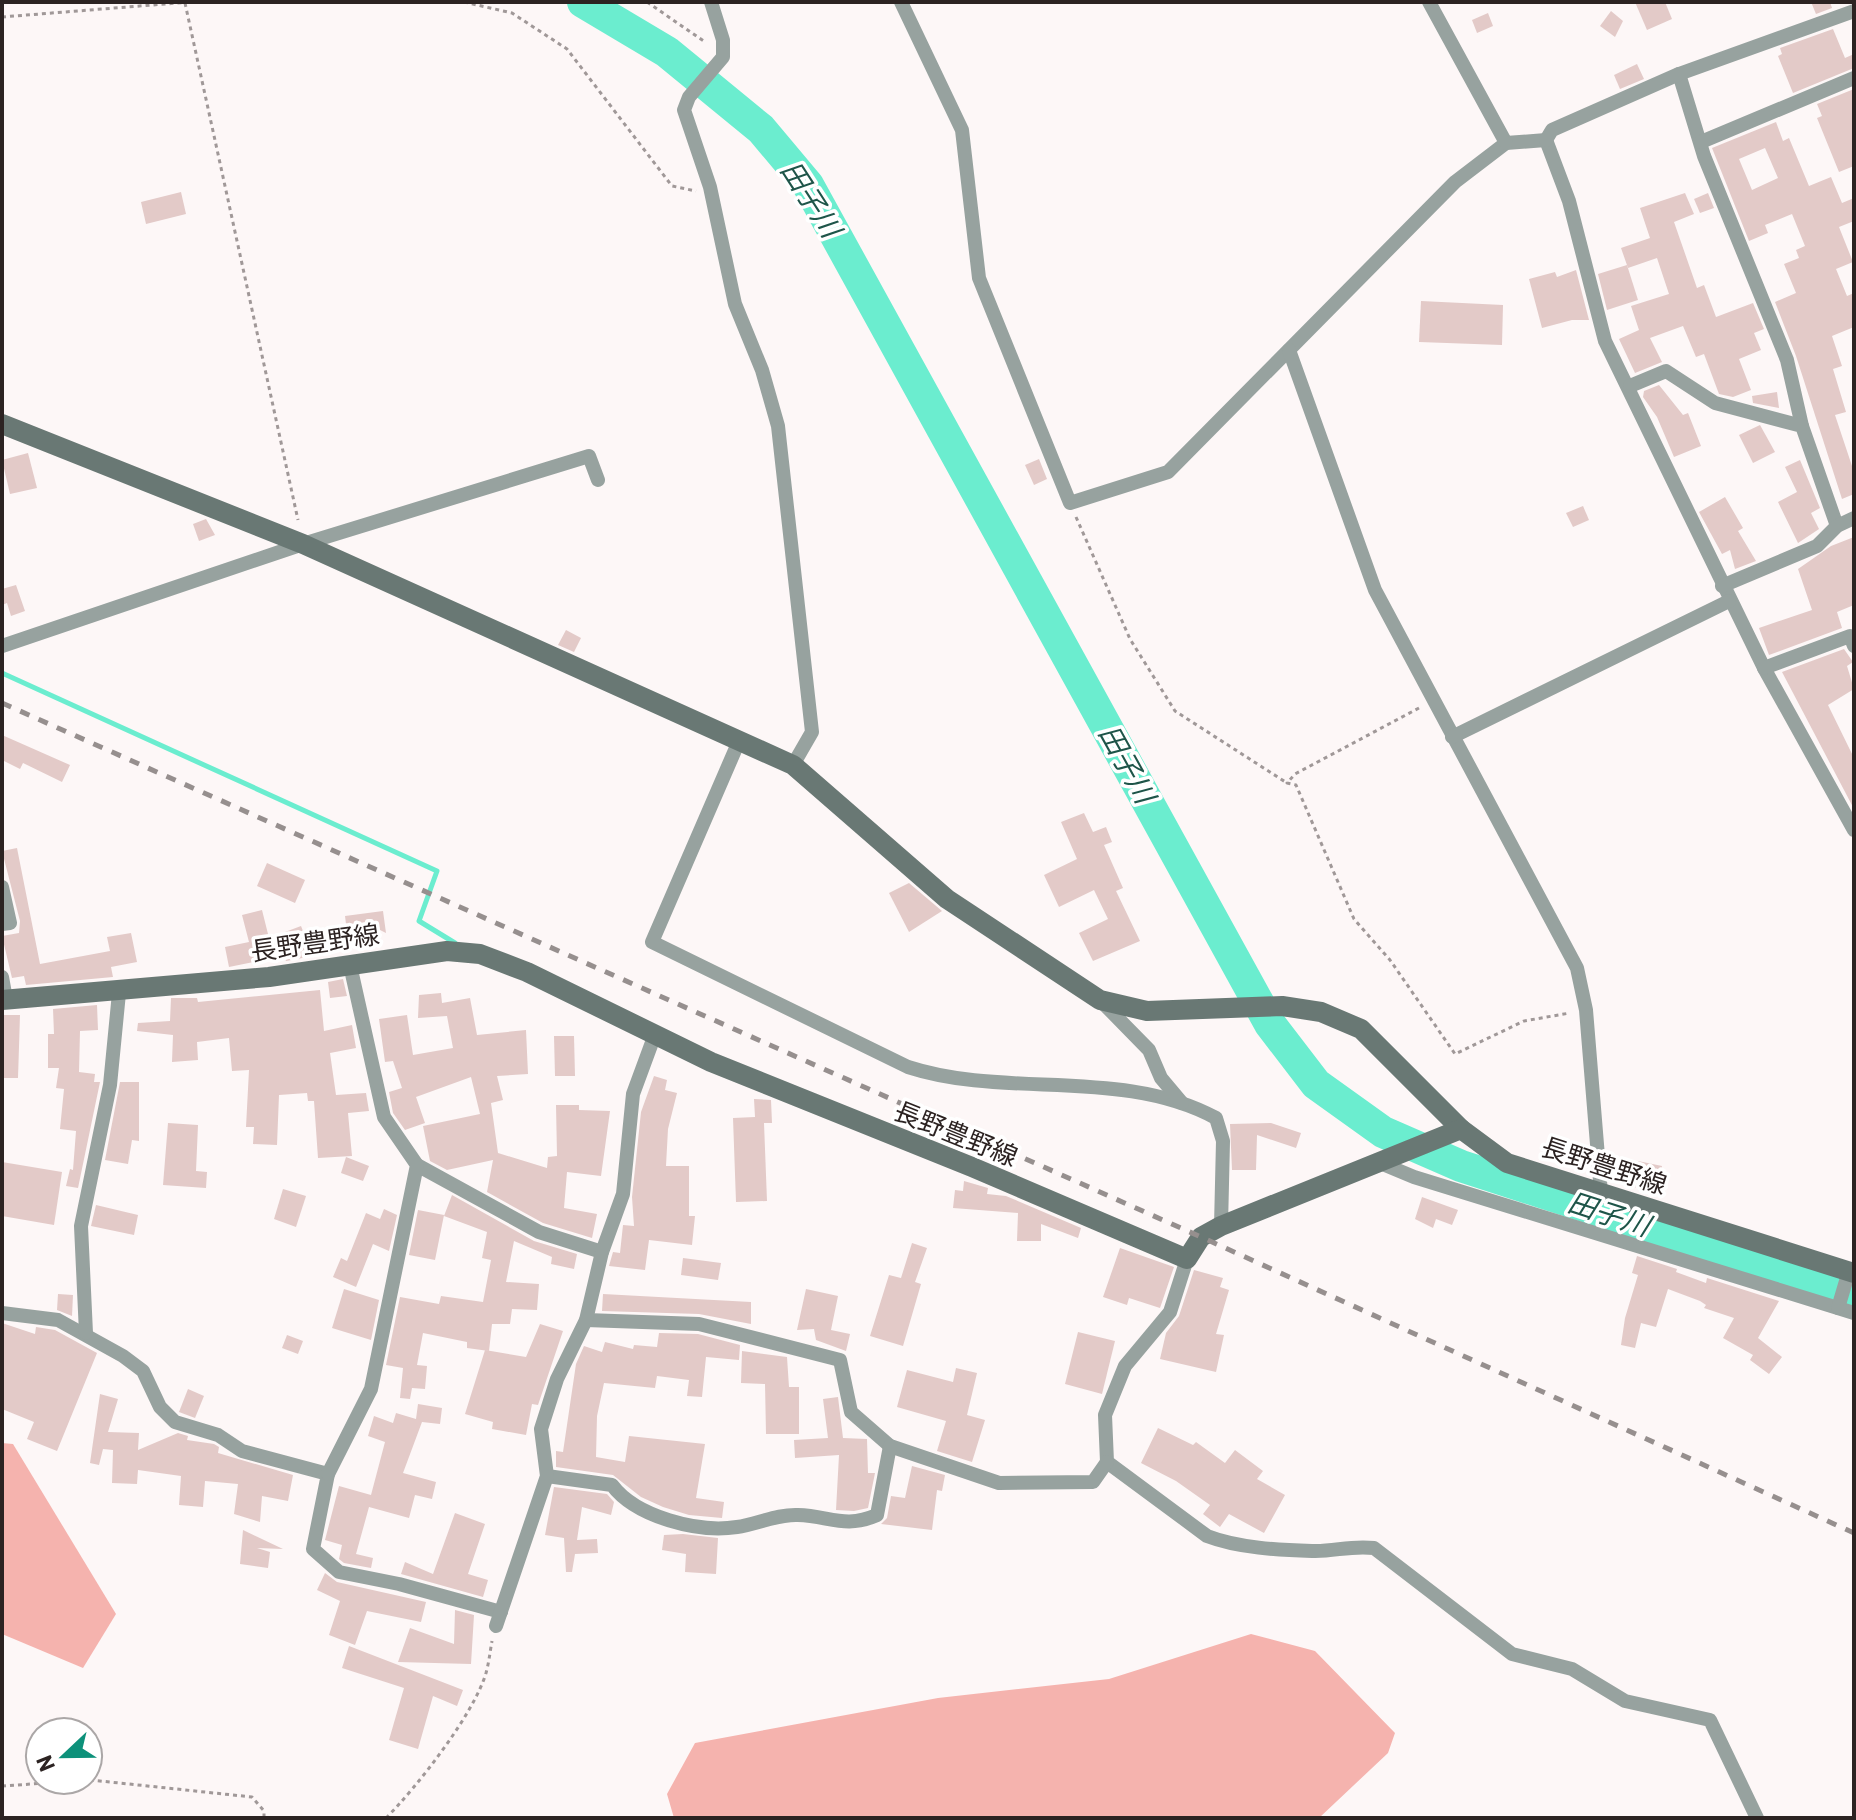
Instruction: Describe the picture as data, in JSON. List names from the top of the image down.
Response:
{
  "streets": {
    "main road": ["長野豊野線"]
  },
  "water": ["田子川"],
  "north": "left"
}
